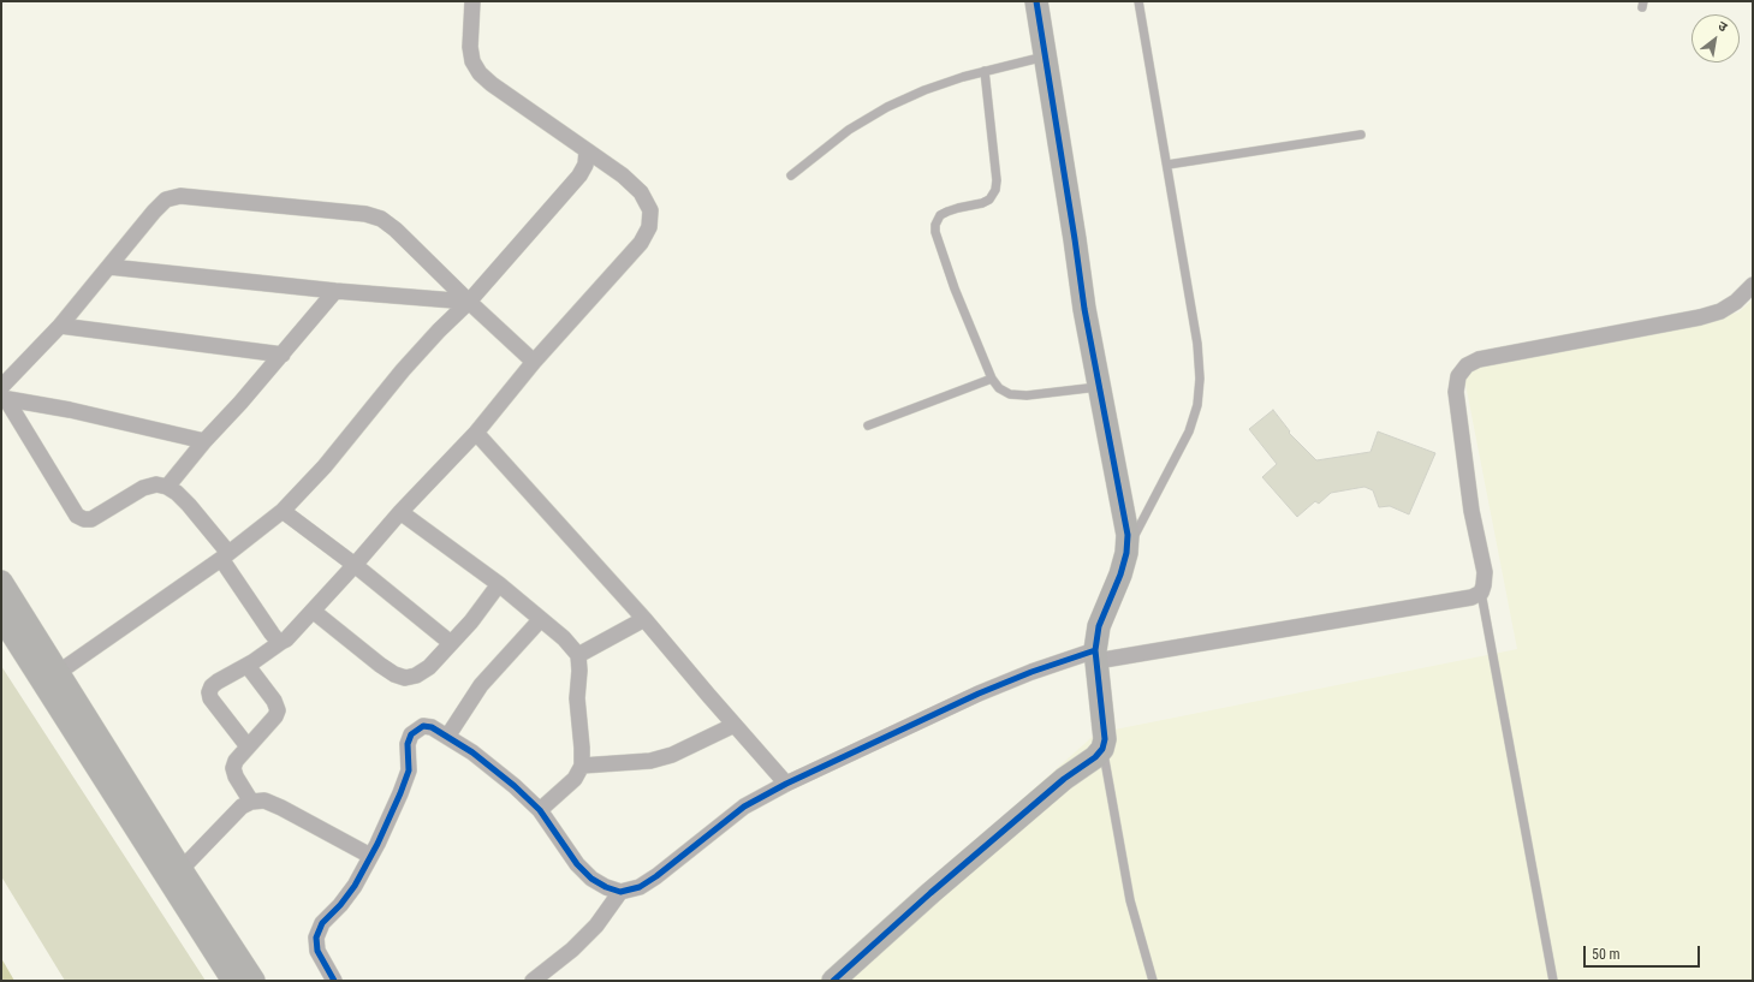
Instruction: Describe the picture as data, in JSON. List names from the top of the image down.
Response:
{
  "scale_bar": "50 m",
  "north": "top right"
}
